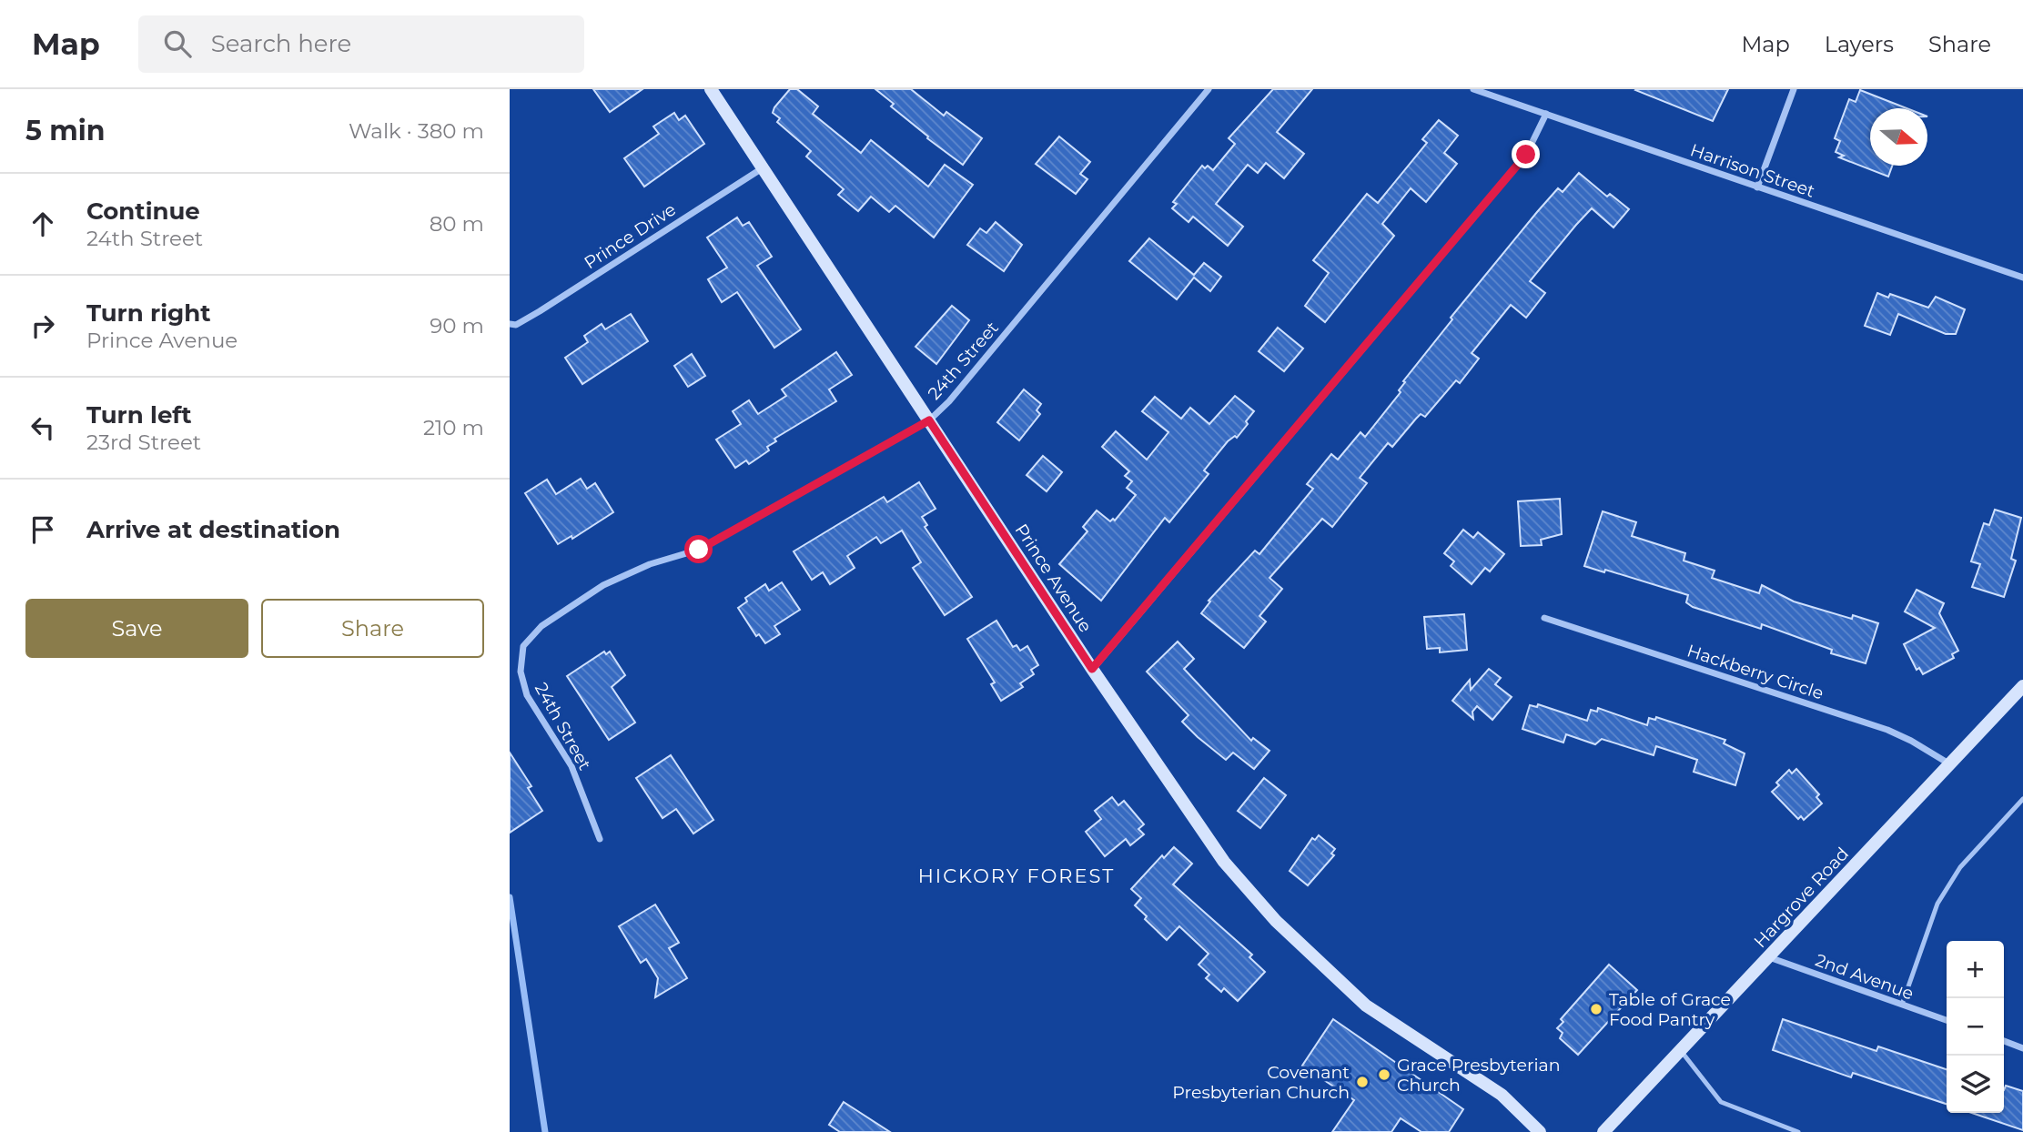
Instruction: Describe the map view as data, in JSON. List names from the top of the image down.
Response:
{
  "streets": {
    "street": [
      "Harrison Street",
      "Prince Drive",
      "24th Street",
      "Prince Avenue",
      "Hackberry Circle",
      "Hargrove Road",
      "2nd Avenue"
    ]
  },
  "crossings": [
    ["Prince Drive", "Prince Avenue"],
    ["24th Street", "Prince Avenue"],
    ["Hackberry Circle", "Hargrove Road"],
    ["Hargrove Road", "2nd Avenue"]
  ],
  "districts": ["HICKORY FOREST"],
  "places": ["Table of Grace Food Pantry", "Grace Presbyterian Church", "Covenant Presbyterian Church"],
  "north": "right",
  "page": {
    "header": "Map",
    "search": "Search here",
    "nav": ["Map", "Layers", "Share"],
    "heading": ["5 min", "Walk · 380 m"],
    "list": [
      ["Continue", "24th Street", "80 m"],
      ["Turn right", "Prince Avenue", "90 m"],
      ["Turn left", "23rd Street", "210 m"],
      "Arrive at destination"
    ],
    "buttons": ["Save", "Share"],
    "map_buttons": ["+", "−"]
  }
}
